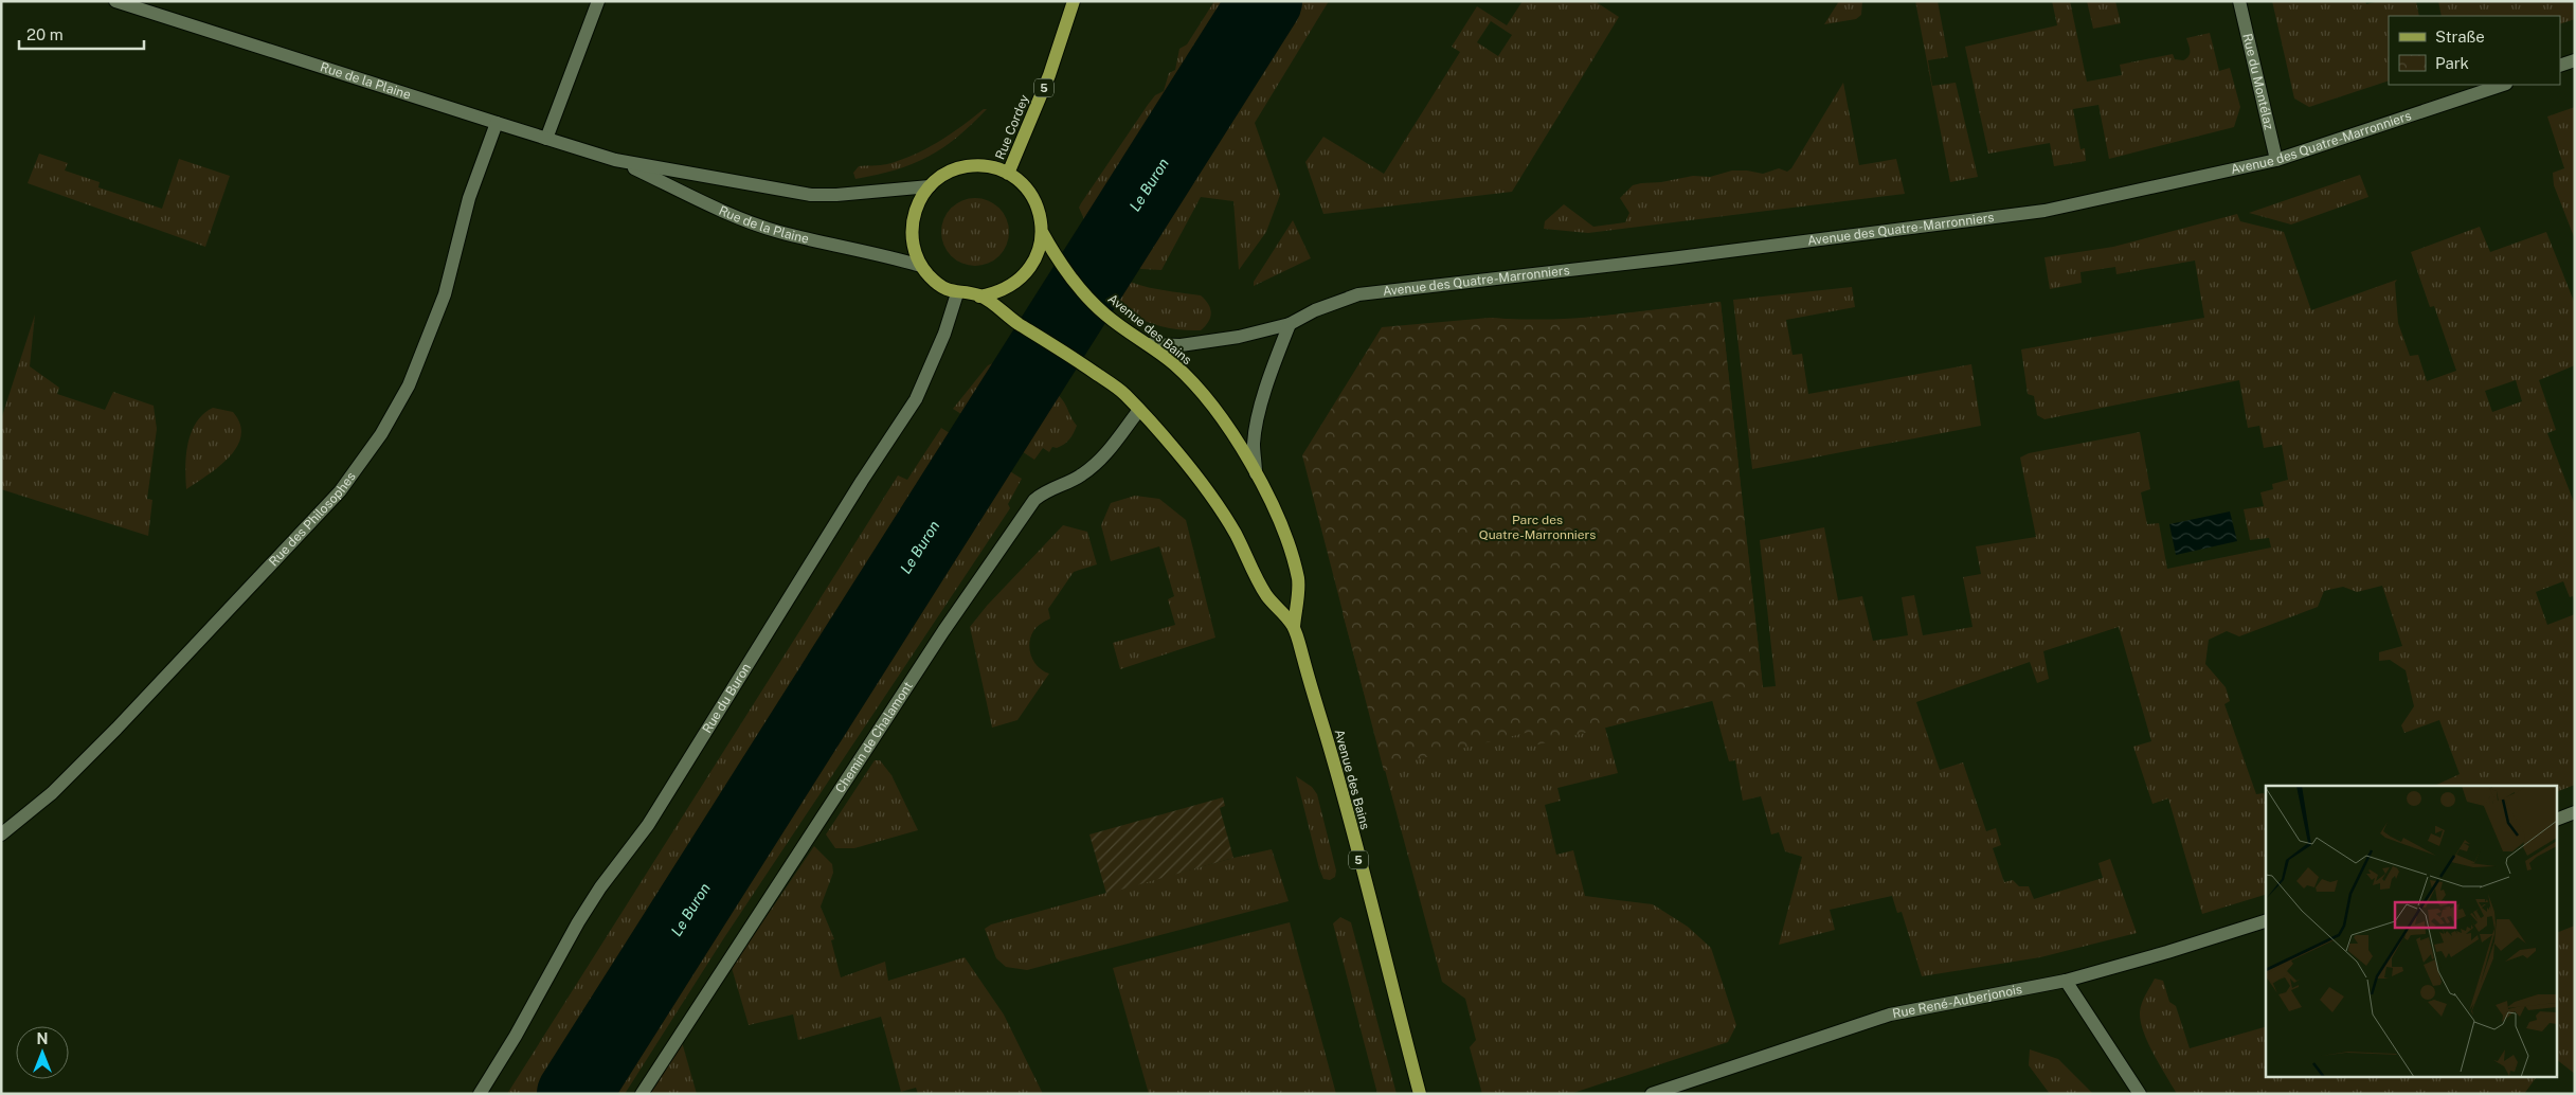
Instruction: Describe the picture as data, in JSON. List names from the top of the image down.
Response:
{
  "streets": {
    "main road": ["5", "Rue Cordey", "Avenue des Bains"],
    "street": [
      "Rue du Montélaz",
      "Rue de la Plaine",
      "Avenue des Quatre-Marronniers",
      "Rue des Philosophes",
      "Rue du Buron",
      "Chemin de Chalamont",
      "Rue René-Auberjonois"
    ]
  },
  "crossings": [
    ["Rue du Montélaz", "Avenue des Quatre-Marronniers"],
    ["Rue de la Plaine", "Rue Cordey"],
    ["Rue de la Plaine", "Avenue des Bains"],
    ["Rue de la Plaine", "Rue des Philosophes"],
    ["Rue de la Plaine", "Rue du Buron"],
    ["Rue Cordey", "Avenue des Bains"],
    ["Rue Cordey", "Rue du Buron"],
    ["Avenue des Quatre-Marronniers", "Avenue des Bains"],
    ["Avenue des Bains", "Rue du Buron"],
    ["Avenue des Bains", "Chemin de Chalamont"]
  ],
  "water": ["Le Buron"],
  "parks": ["Parc des Quatre-Marronniers"],
  "legend": ["Straße", "Park"],
  "scale_bar": "20 m",
  "north": "top"
}
